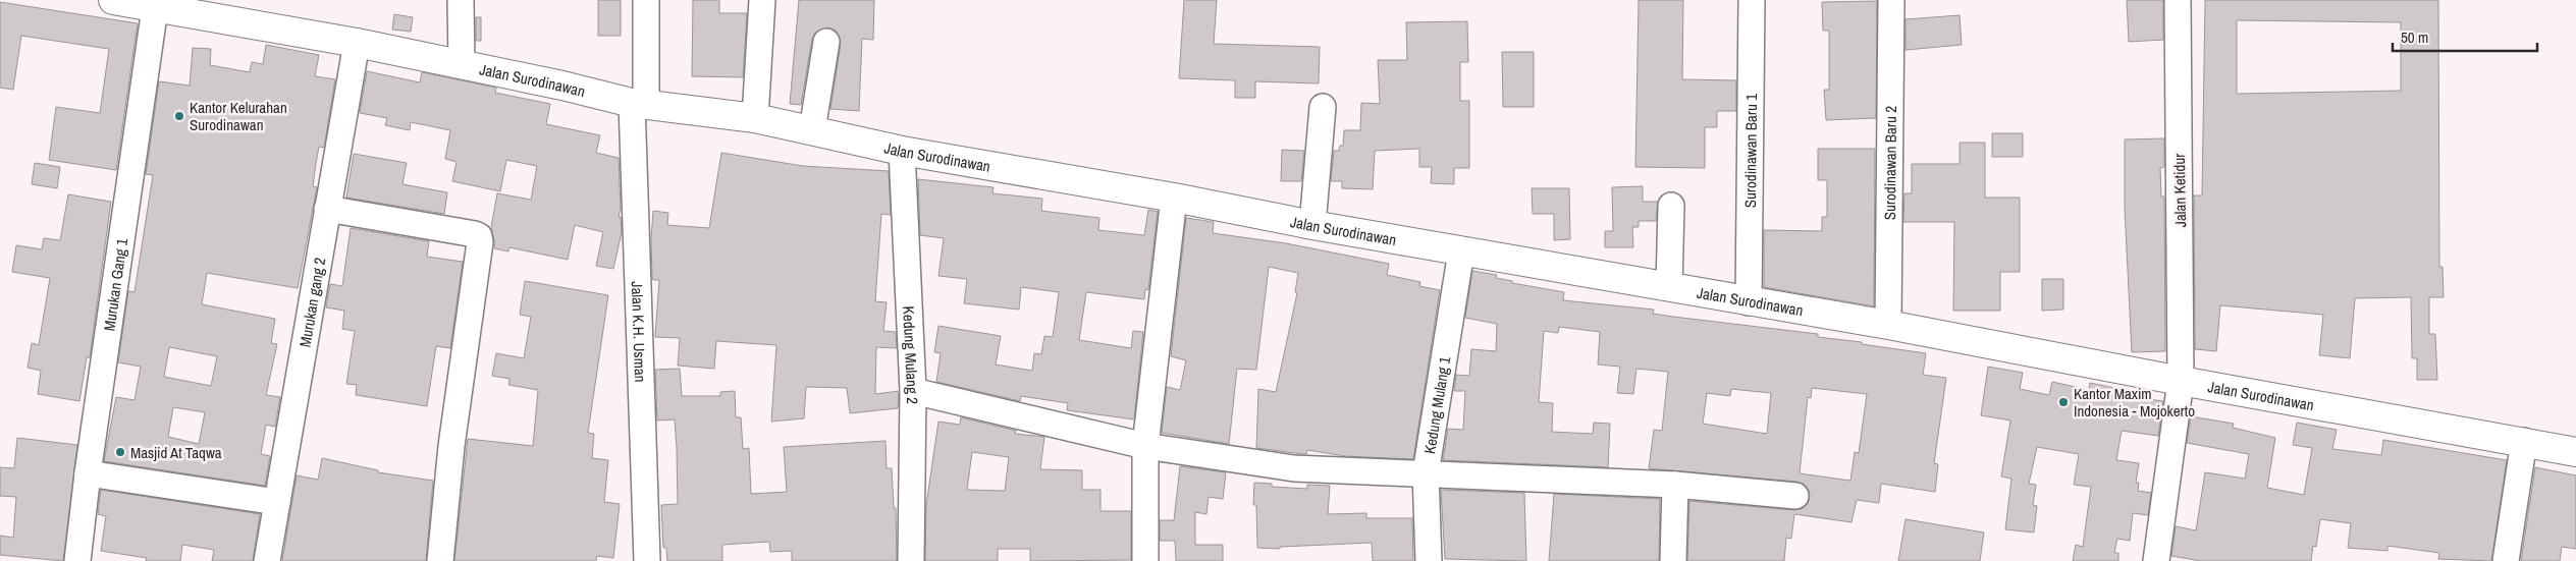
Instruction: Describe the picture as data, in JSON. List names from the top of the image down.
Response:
{
  "streets": {
    "main road": ["Jalan Surodinawan"],
    "street": [
      "Surodinawan Baru 1",
      "Surodinawan Baru 2",
      "Jalan Ketidur",
      "Murukan Gang 1",
      "Murukan gang 2",
      "Jalan K.H. Usman",
      "Kedung Mulang 2",
      "Kedung Mulang 1"
    ]
  },
  "crossings": [
    ["Jalan Surodinawan", "Surodinawan Baru 1"],
    ["Jalan Surodinawan", "Surodinawan Baru 2"],
    ["Jalan Surodinawan", "Jalan Ketidur"],
    ["Jalan Surodinawan", "Murukan Gang 1"],
    ["Jalan Surodinawan", "Murukan gang 2"],
    ["Jalan Surodinawan", "Jalan K.H. Usman"],
    ["Jalan Surodinawan", "Kedung Mulang 2"],
    ["Jalan Surodinawan", "Kedung Mulang 1"]
  ],
  "places": ["Kantor Kelurahan Surodinawan", "Kantor Maxim Indonesia - Mojokerto", "Masjid At Taqwa"],
  "scale_bar": "50 m"
}
